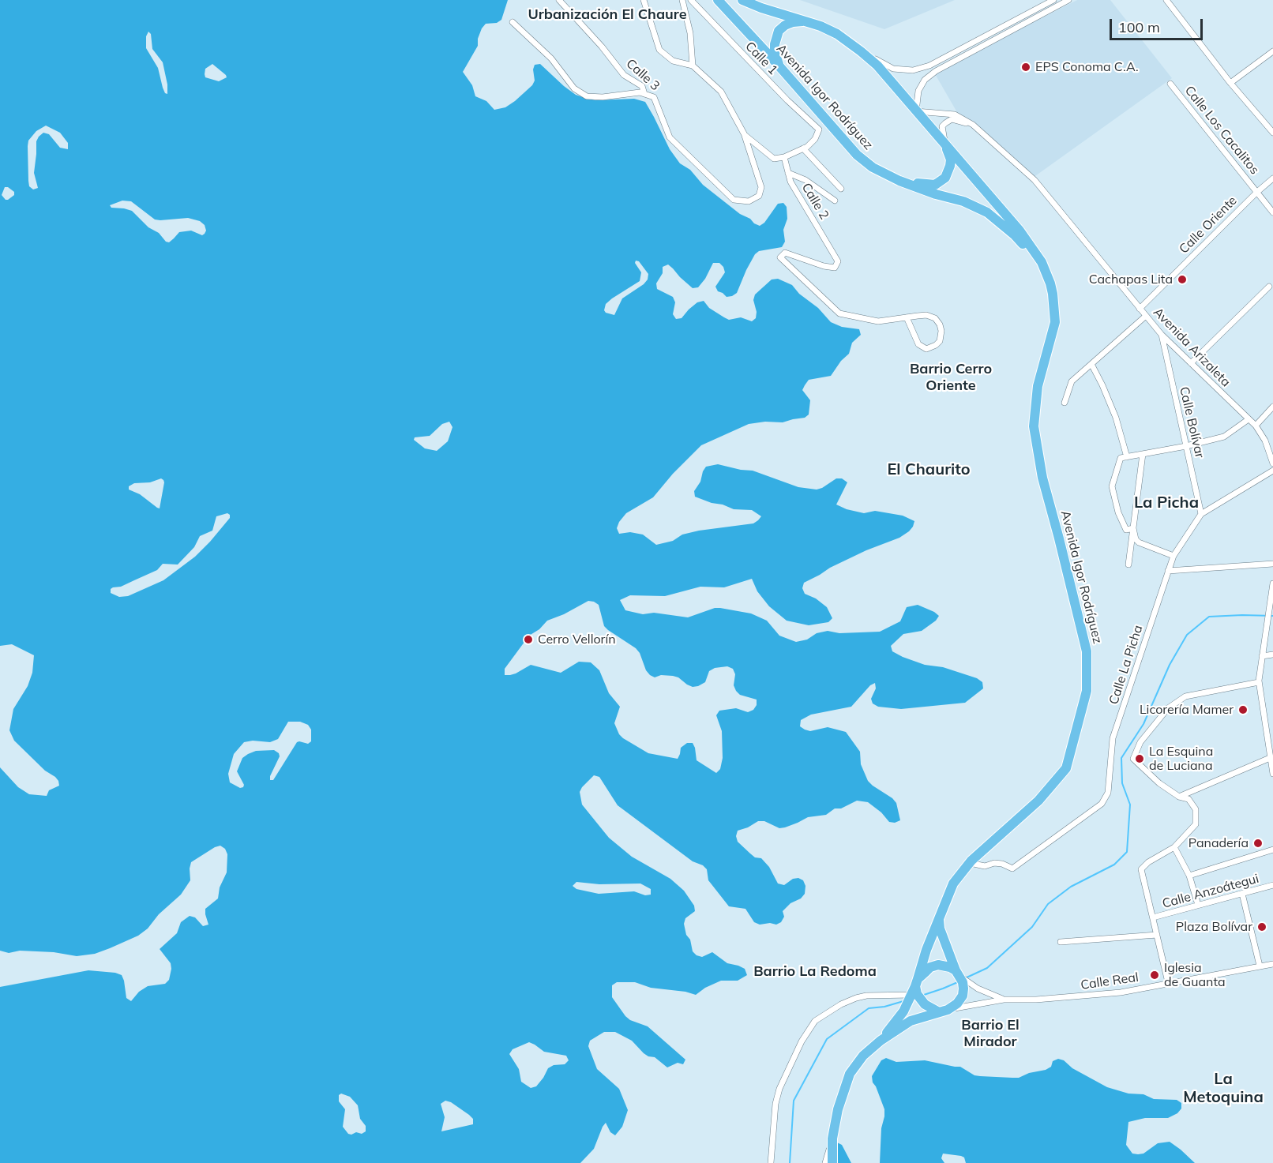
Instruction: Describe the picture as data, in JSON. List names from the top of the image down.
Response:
{
  "streets": {
    "highway": ["Avenida Igor Rodríguez"],
    "street": [
      "Calle 1",
      "Calle 3",
      "Calle Los Cacalitos",
      "Calle 2",
      "Calle Oriente",
      "Avenida Arizaleta",
      "Calle Bolívar",
      "Calle La Picha",
      "Calle Anzoátegui",
      "Calle Real"
    ]
  },
  "crossings": [
    ["Avenida Igor Rodríguez", "Avenida Arizaleta"],
    ["Avenida Igor Rodríguez", "Calle La Picha"],
    ["Calle Los Cacalitos", "Calle Oriente"],
    ["Calle Oriente", "Avenida Arizaleta"],
    ["Avenida Arizaleta", "Calle Bolívar"],
    ["Calle Bolívar", "Calle La Picha"]
  ],
  "districts": [
    "Urbanización El Chaure",
    "Barrio Cerro Oriente",
    "El Chaurito",
    "La Picha",
    "Barrio La Redoma",
    "Barrio El Mirador",
    "La Metoquina"
  ],
  "places": [
    "EPS Conoma C.A.",
    "Cachapas Lita",
    "Cerro Vellorín",
    "Licorería Mamer",
    "La Esquina de Luciana",
    "Panadería",
    "Plaza Bolívar",
    "Iglesia de Guanta"
  ],
  "scale_bar": "100 m"
}
